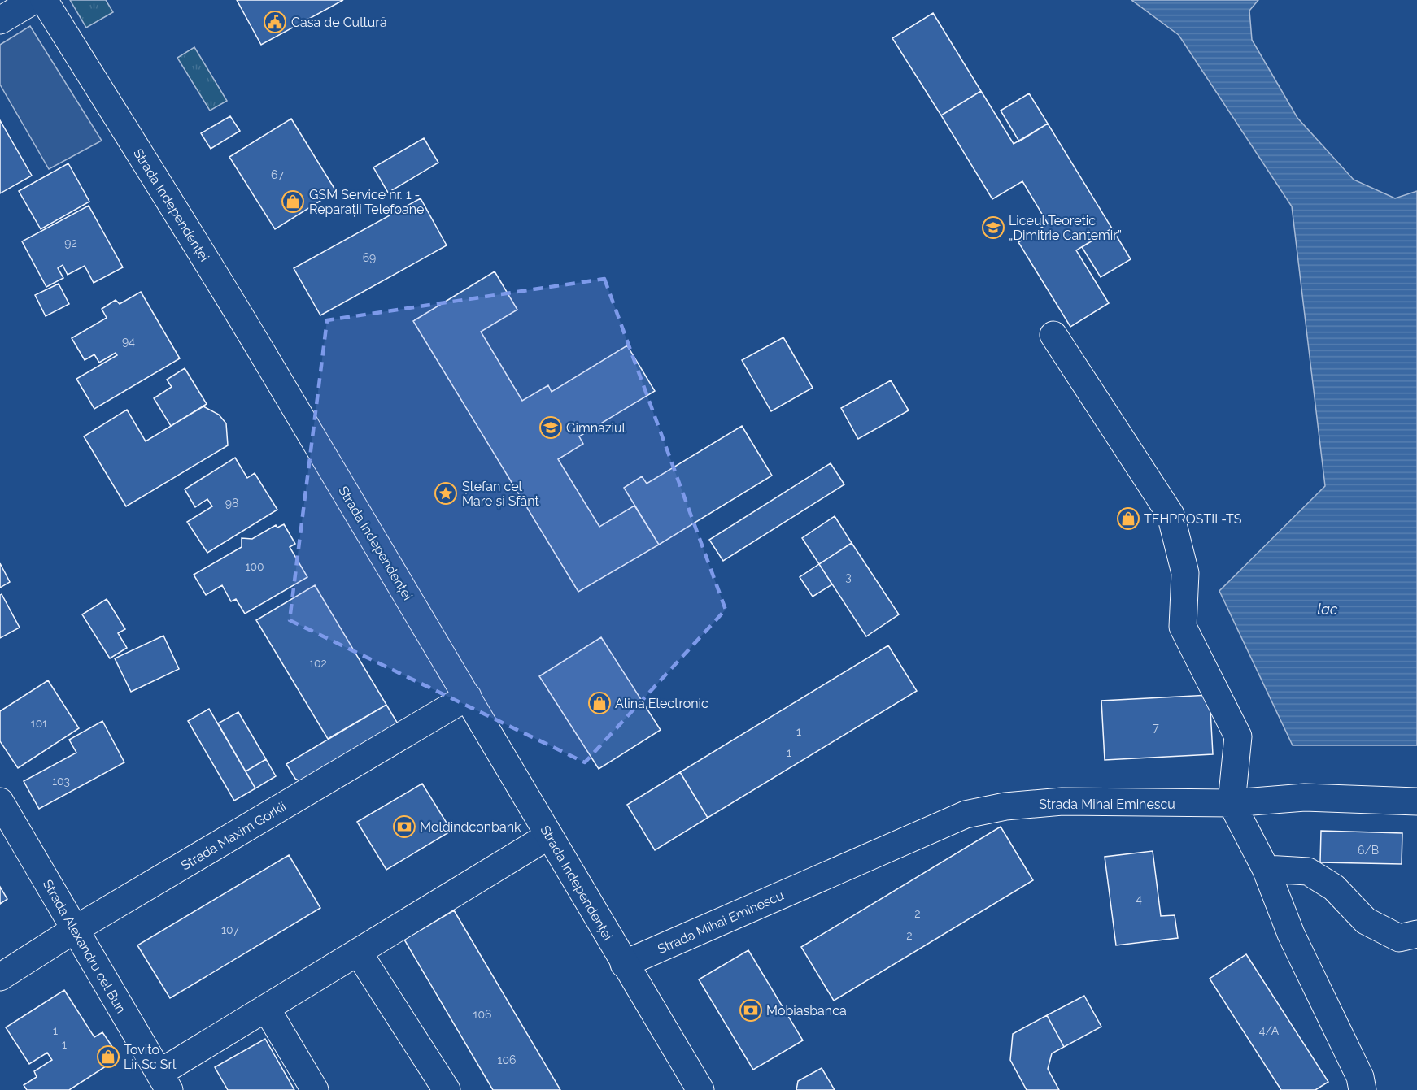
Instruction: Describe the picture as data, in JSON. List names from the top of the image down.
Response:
{
  "streets": {
    "street": [
      "Strada Independenței",
      "Strada Mihai Eminescu",
      "Strada Maxim Gorkii",
      "Strada Alexandru cel Bun"
    ]
  },
  "crossings": [
    ["Strada Independenței", "Strada Mihai Eminescu"],
    ["Strada Independenței", "Strada Maxim Gorkii"],
    ["Strada Maxim Gorkii", "Strada Alexandru cel Bun"]
  ],
  "water": ["lac"],
  "places": {
    "public building": ["Casa de Cultură"],
    "shop": [
      "GSM Service nr. 1 - Reparații Telefoane",
      "TEHPROSTIL-TS",
      "Alina Electronic",
      "Tovito Lir Sc Srl"
    ],
    "school or university": ["Liceul Teoretic „Dimitrie Cantemir”", "Gimnaziul"],
    "place": ["Ștefan cel Mare și Sfânt"],
    "bank": ["Moldindconbank", "Mobiasbanca"]
  },
  "house_numbers": [
    "67",
    "92",
    "69",
    "94",
    "98",
    "100",
    "3",
    "102",
    "101",
    "7",
    "1",
    "1",
    "103",
    "6/B",
    "4",
    "2",
    "107",
    "2",
    "106",
    "1",
    "4/A",
    "1",
    "106"
  ]
}
